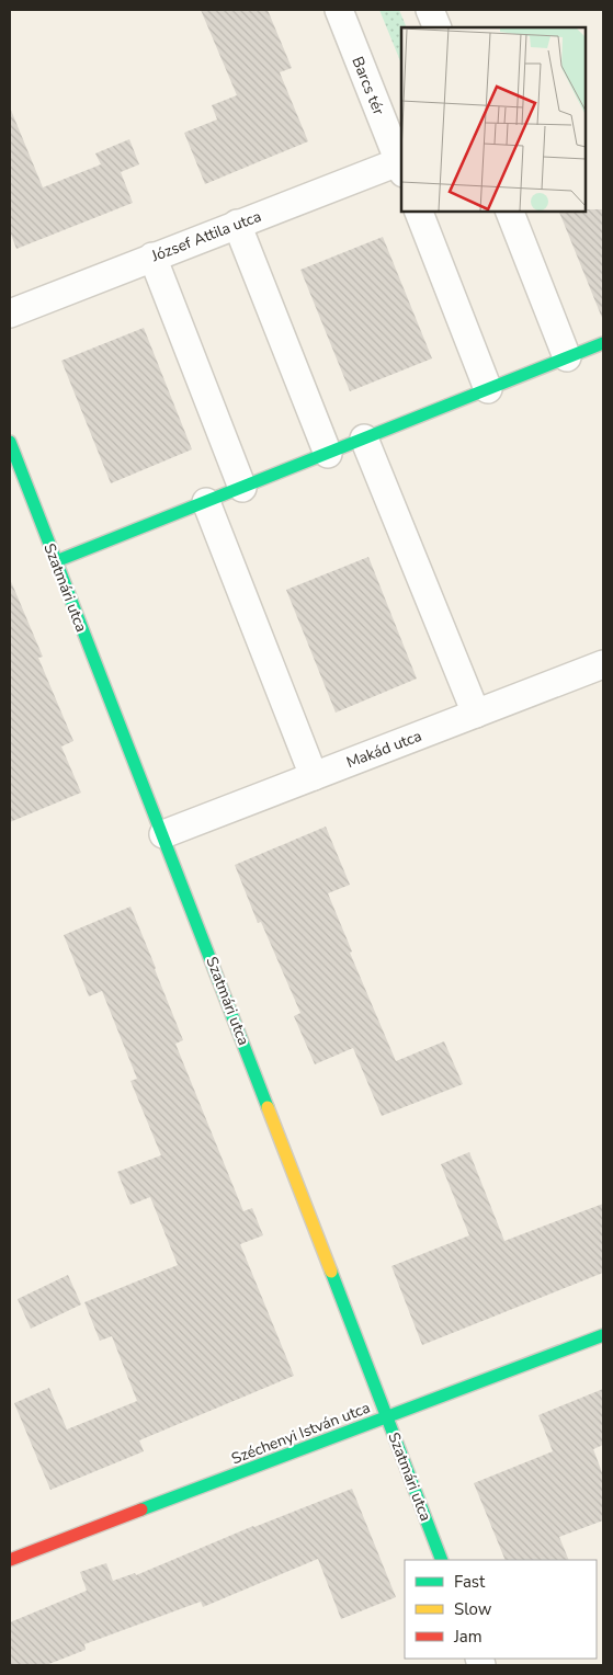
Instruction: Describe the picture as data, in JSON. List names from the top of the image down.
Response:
{
  "streets": {
    "street": [
      "Barcs tér",
      "József Attila utca",
      "Szatmári utca",
      "Makád utca",
      "Széchenyi István utca"
    ]
  },
  "crossings": [
    ["Barcs tér", "József Attila utca"],
    ["Szatmári utca", "Makád utca"],
    ["Szatmári utca", "Széchenyi István utca"]
  ],
  "legend": ["Fast", "Slow", "Jam"]
}
